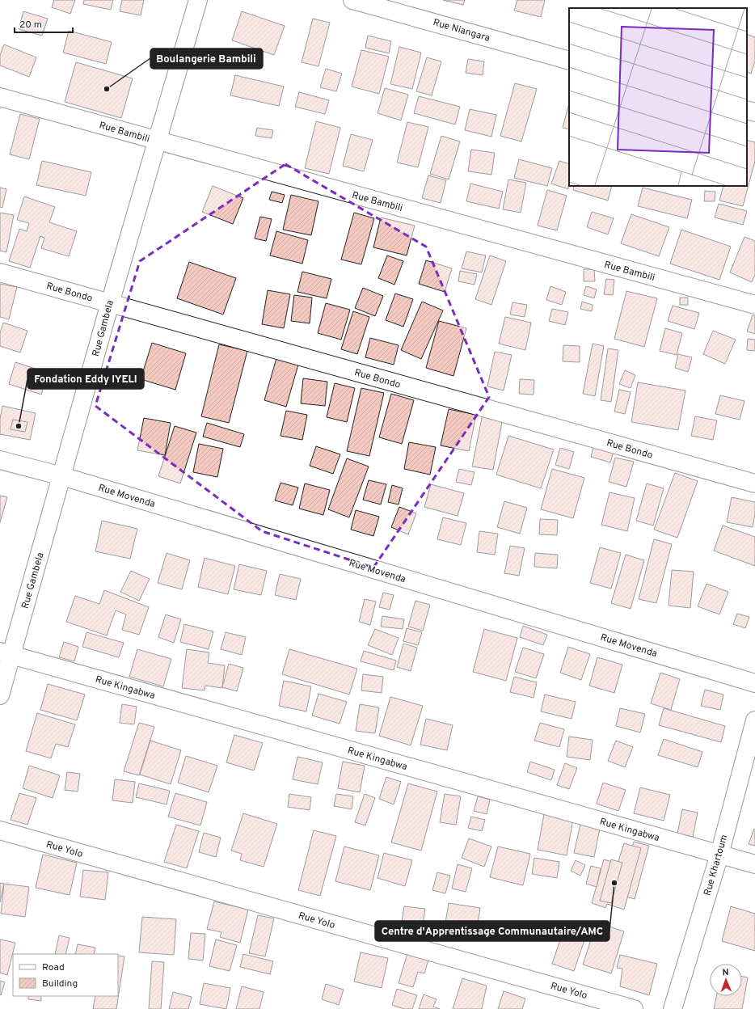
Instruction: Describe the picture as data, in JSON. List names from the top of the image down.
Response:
{
  "streets": {
    "street": [
      "Rue Niangara",
      "Rue Bambili",
      "Rue Bondo",
      "Rue Gambela",
      "Rue Movenda",
      "Rue Kingabwa",
      "Rue Yolo",
      "Rue Khartoum"
    ]
  },
  "crossings": [
    ["Rue Bambili", "Rue Gambela"],
    ["Rue Bondo", "Rue Gambela"],
    ["Rue Gambela", "Rue Movenda"],
    ["Rue Gambela", "Rue Kingabwa"],
    ["Rue Kingabwa", "Rue Khartoum"]
  ],
  "places": ["Boulangerie Bambili", "Fondation Eddy IYELI", "Centre d'Apprentissage Communautaire/AMC"],
  "legend": ["Road", "Building"],
  "scale_bar": "20 m",
  "north": "top"
}
